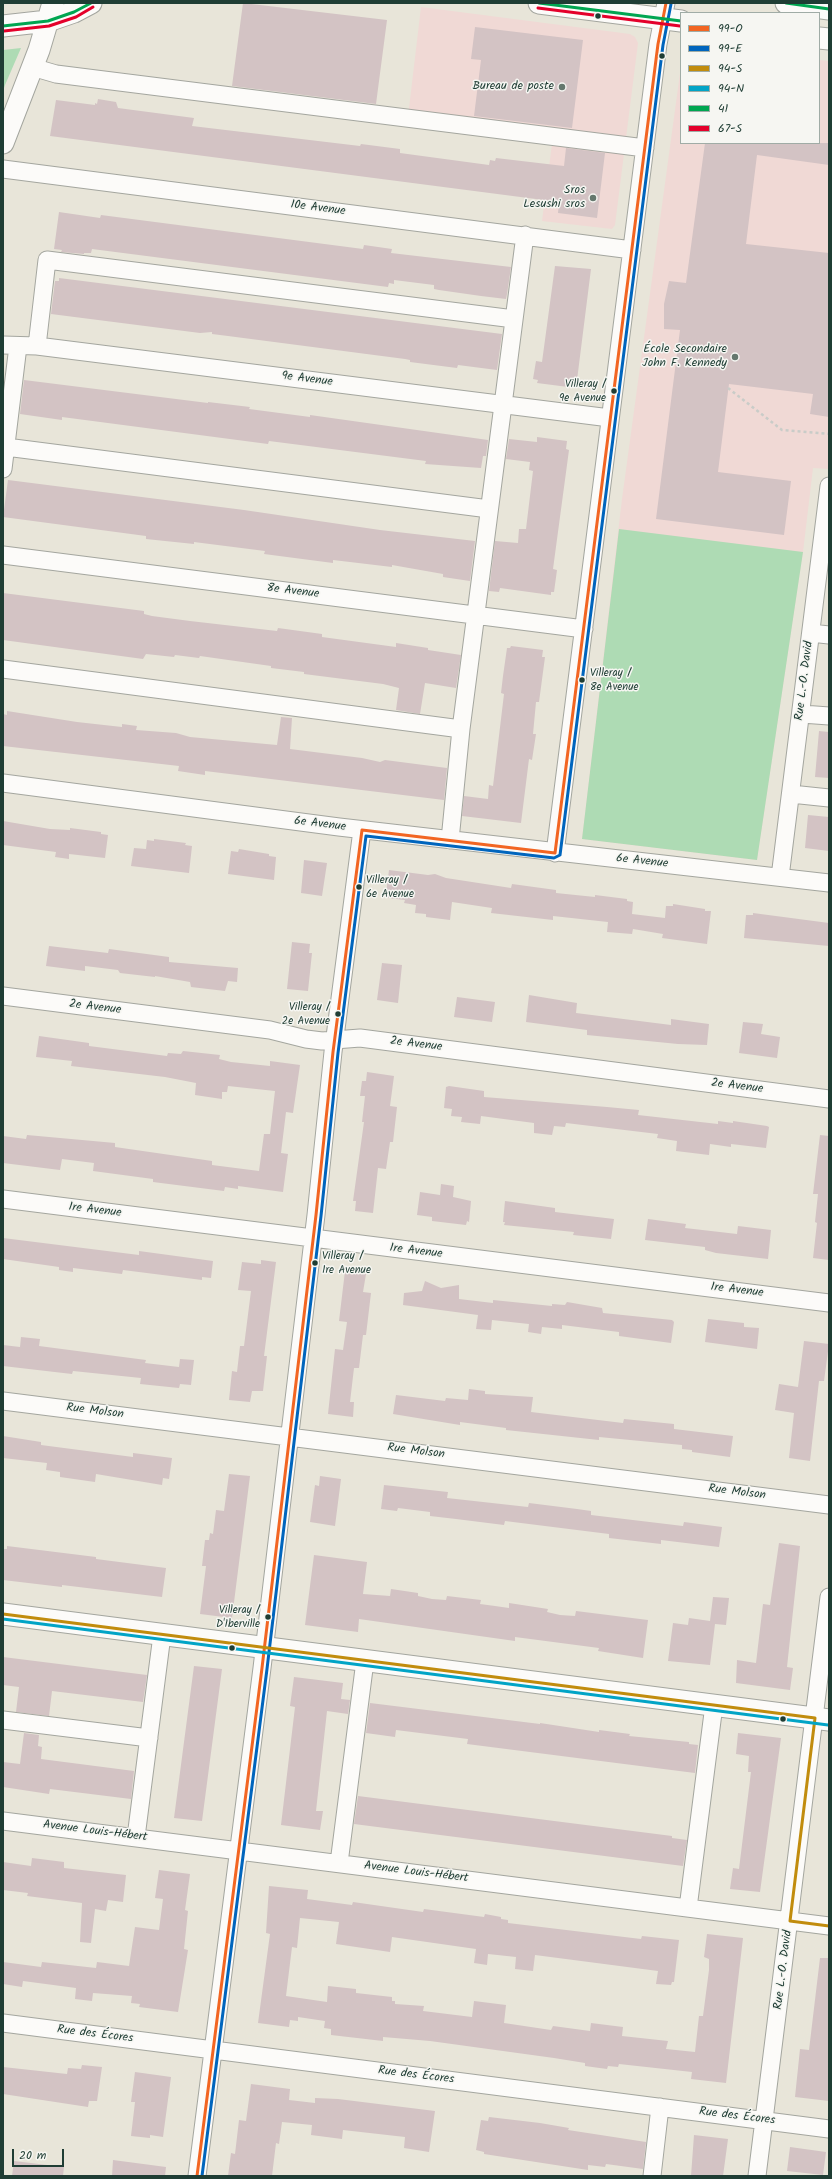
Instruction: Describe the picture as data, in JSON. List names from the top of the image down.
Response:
{
  "streets": {
    "street": [
      "10e Avenue",
      "9e Avenue",
      "8e Avenue",
      "Rue L.-O. David",
      "6e Avenue",
      "2e Avenue",
      "1re Avenue",
      "Rue Molson",
      "Avenue Louis-Hébert",
      "Rue des Écores"
    ]
  },
  "crossings": [
    ["Rue L.-O. David", "6e Avenue"],
    ["Rue L.-O. David", "Avenue Louis-Hébert"],
    ["Rue L.-O. David", "Rue des Écores"]
  ],
  "places": [
    "Bureau de poste",
    "Sros Lesushi sros",
    "École Secondaire John F. Kennedy",
    "Villeray / 9e Avenue",
    "Villeray / 8e Avenue",
    "Villeray / 6e Avenue",
    "Villeray / 2e Avenue",
    "Villeray / 1re Avenue",
    "Villeray / D'Iberville"
  ],
  "lines": [
    "transit line 99-O",
    "transit line 41",
    "transit line 99-E",
    "transit line 67-S",
    "transit line 94-S",
    "transit line 94-N"
  ],
  "legend": [
    "99-O",
    "99-E",
    "94-S",
    "94-N",
    "41",
    "67-S"
  ],
  "scale_bar": "20 m"
}
